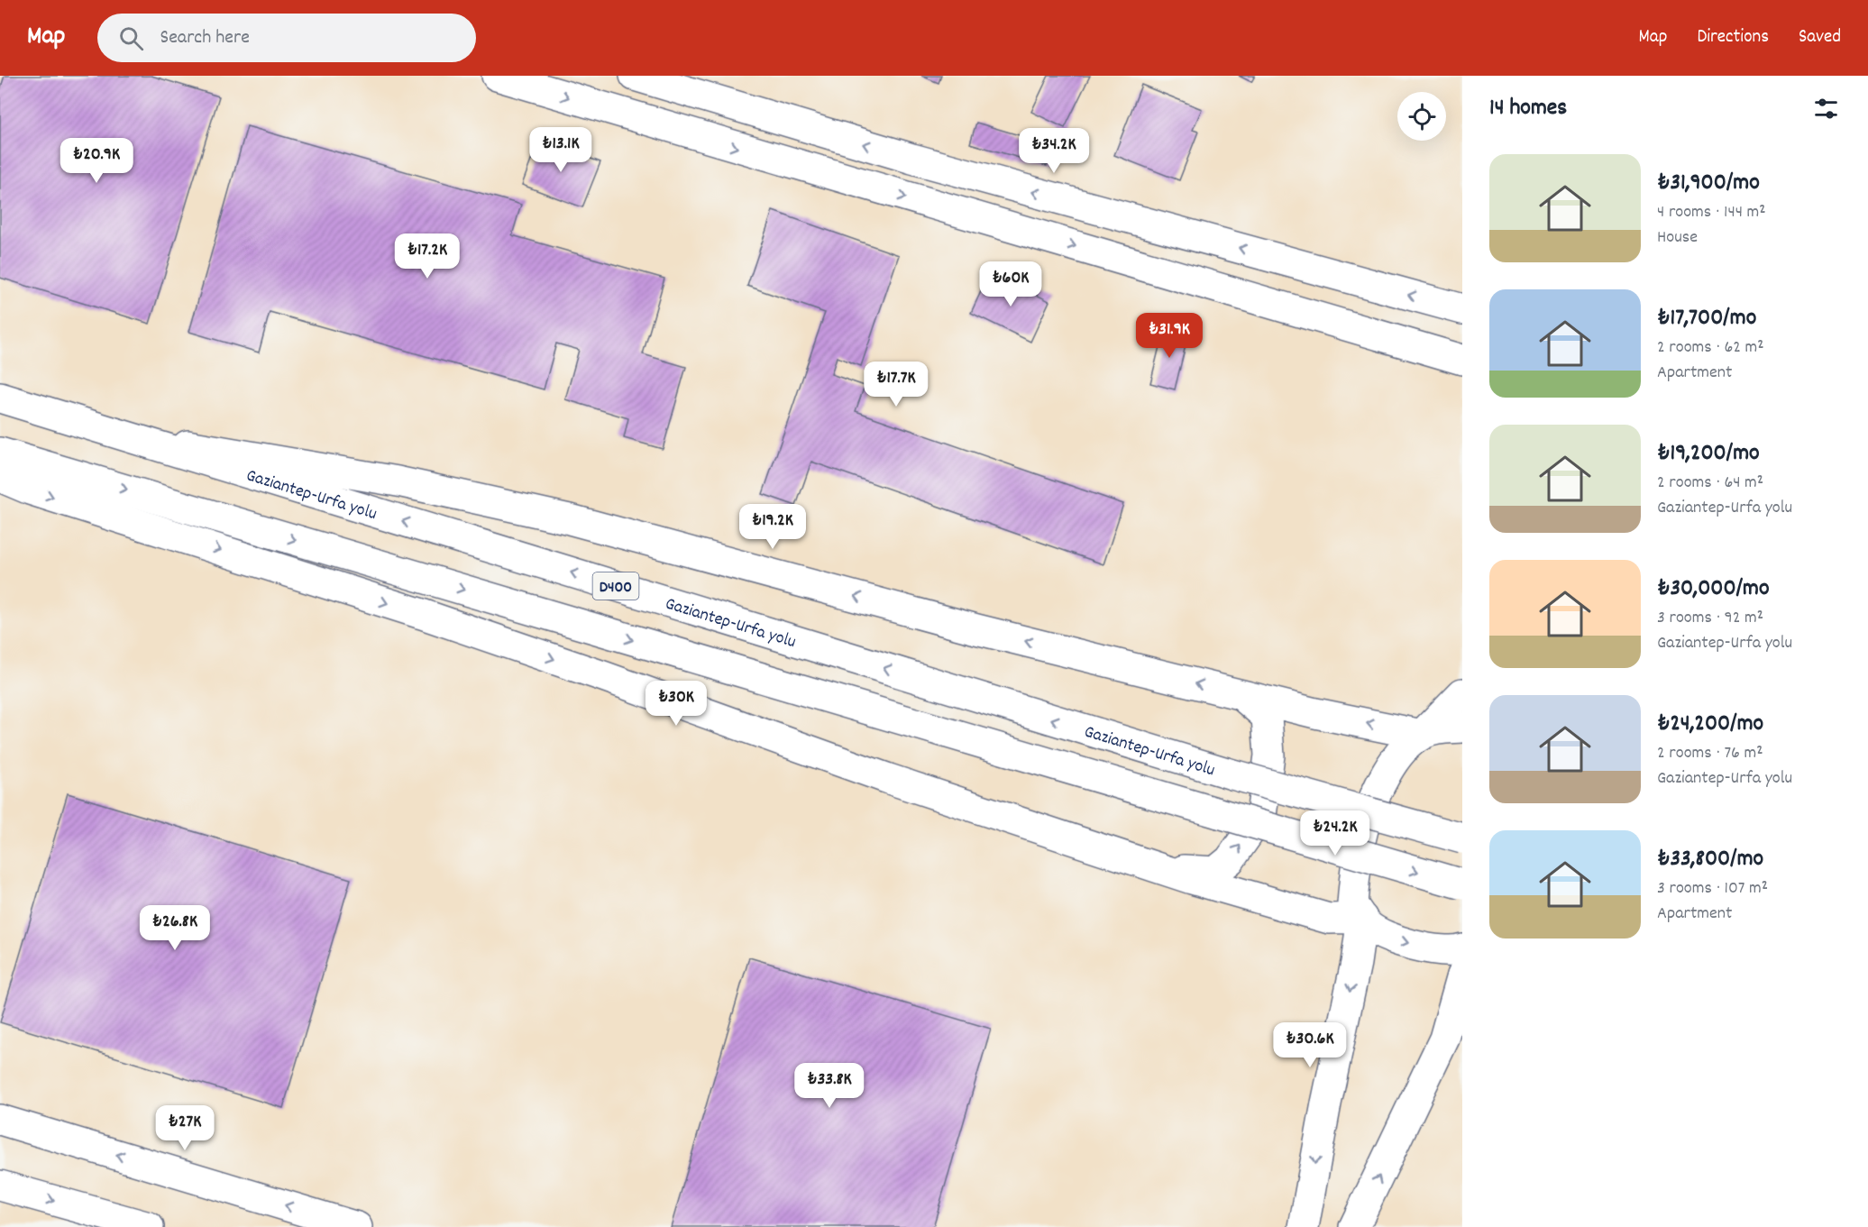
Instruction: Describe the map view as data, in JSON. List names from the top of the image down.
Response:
{
  "streets": {
    "main road": ["Gaziantep-Urfa yolu", "D400"]
  },
  "page": {
    "header": "Map",
    "search": "Search here",
    "nav": ["Map", "Directions", "Saved"],
    "heading": "14 homes",
    "price": [
      "₺13.1K",
      "₺34.2K",
      "₺20.9K",
      "₺17.2K",
      "₺60K",
      "₺31.9K",
      "₺17.7K",
      "₺19.2K",
      "₺30K",
      "₺24.2K",
      "₺26.8K",
      "₺30.6K",
      "₺33.8K",
      "₺27K"
    ],
    "list": [
      {
        "name": "₺31,900/mo",
        "note": "4 rooms · 144 m² · House"
      },
      {
        "name": "₺17,700/mo",
        "note": "2 rooms · 62 m² · Apartment"
      },
      {
        "name": "₺19,200/mo",
        "note": "2 rooms · 64 m² · Gaziantep-Urfa yolu"
      },
      {
        "name": "₺30,000/mo",
        "note": "3 rooms · 92 m² · Gaziantep-Urfa yolu"
      },
      {
        "name": "₺24,200/mo",
        "note": "2 rooms · 76 m² · Gaziantep-Urfa yolu"
      },
      {
        "name": "₺33,800/mo",
        "note": "3 rooms · 107 m² · Apartment"
      }
    ]
  }
}
